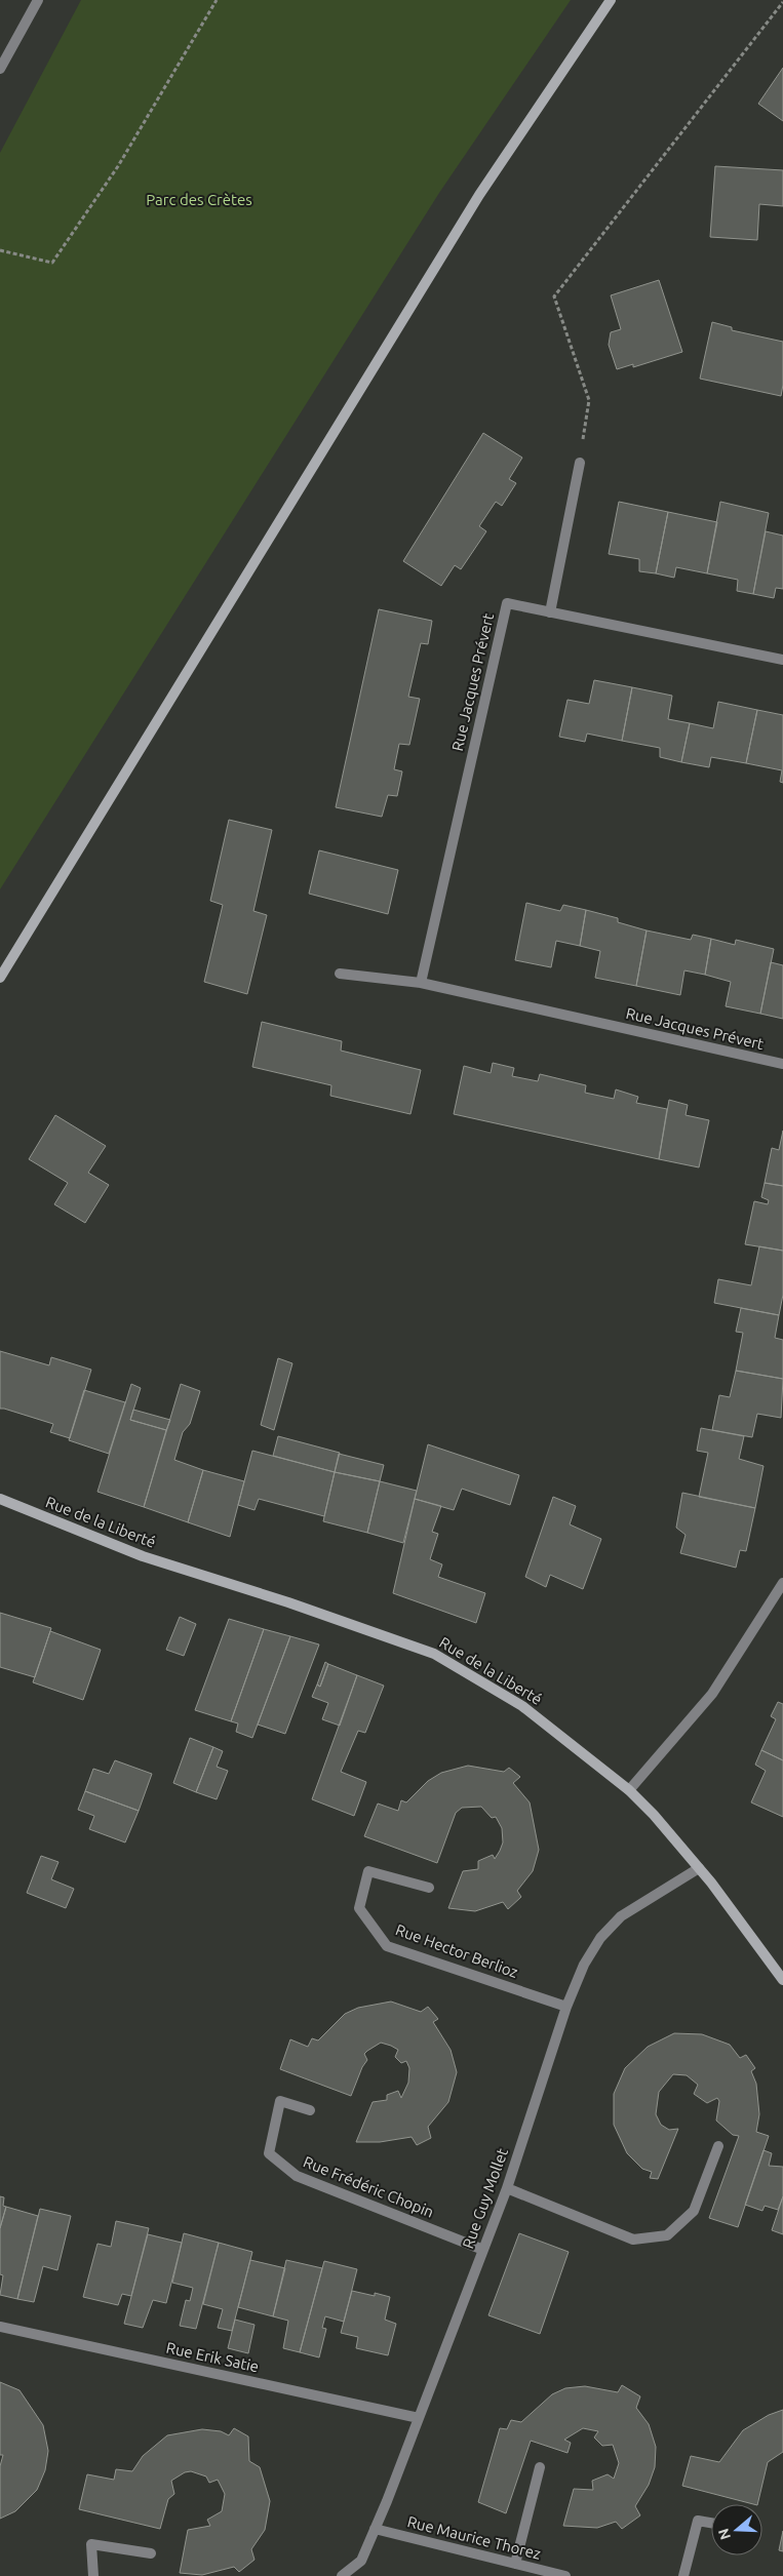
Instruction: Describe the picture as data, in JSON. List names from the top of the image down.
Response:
{
  "streets": {
    "main road": ["Rue de la Liberté"],
    "street": [
      "Rue Jacques Prévert",
      "Rue Hector Berlioz",
      "Rue Frédéric Chopin",
      "Rue Guy Mollet",
      "Rue Erik Satie",
      "Rue Maurice Thorez"
    ]
  },
  "crossings": [
    ["Rue de la Liberté", "Rue Guy Mollet"],
    ["Rue Hector Berlioz", "Rue Guy Mollet"],
    ["Rue Frédéric Chopin", "Rue Guy Mollet"],
    ["Rue Guy Mollet", "Rue Erik Satie"],
    ["Rue Guy Mollet", "Rue Maurice Thorez"]
  ],
  "parks": ["Parc des Crètes"],
  "north": "left"
}
